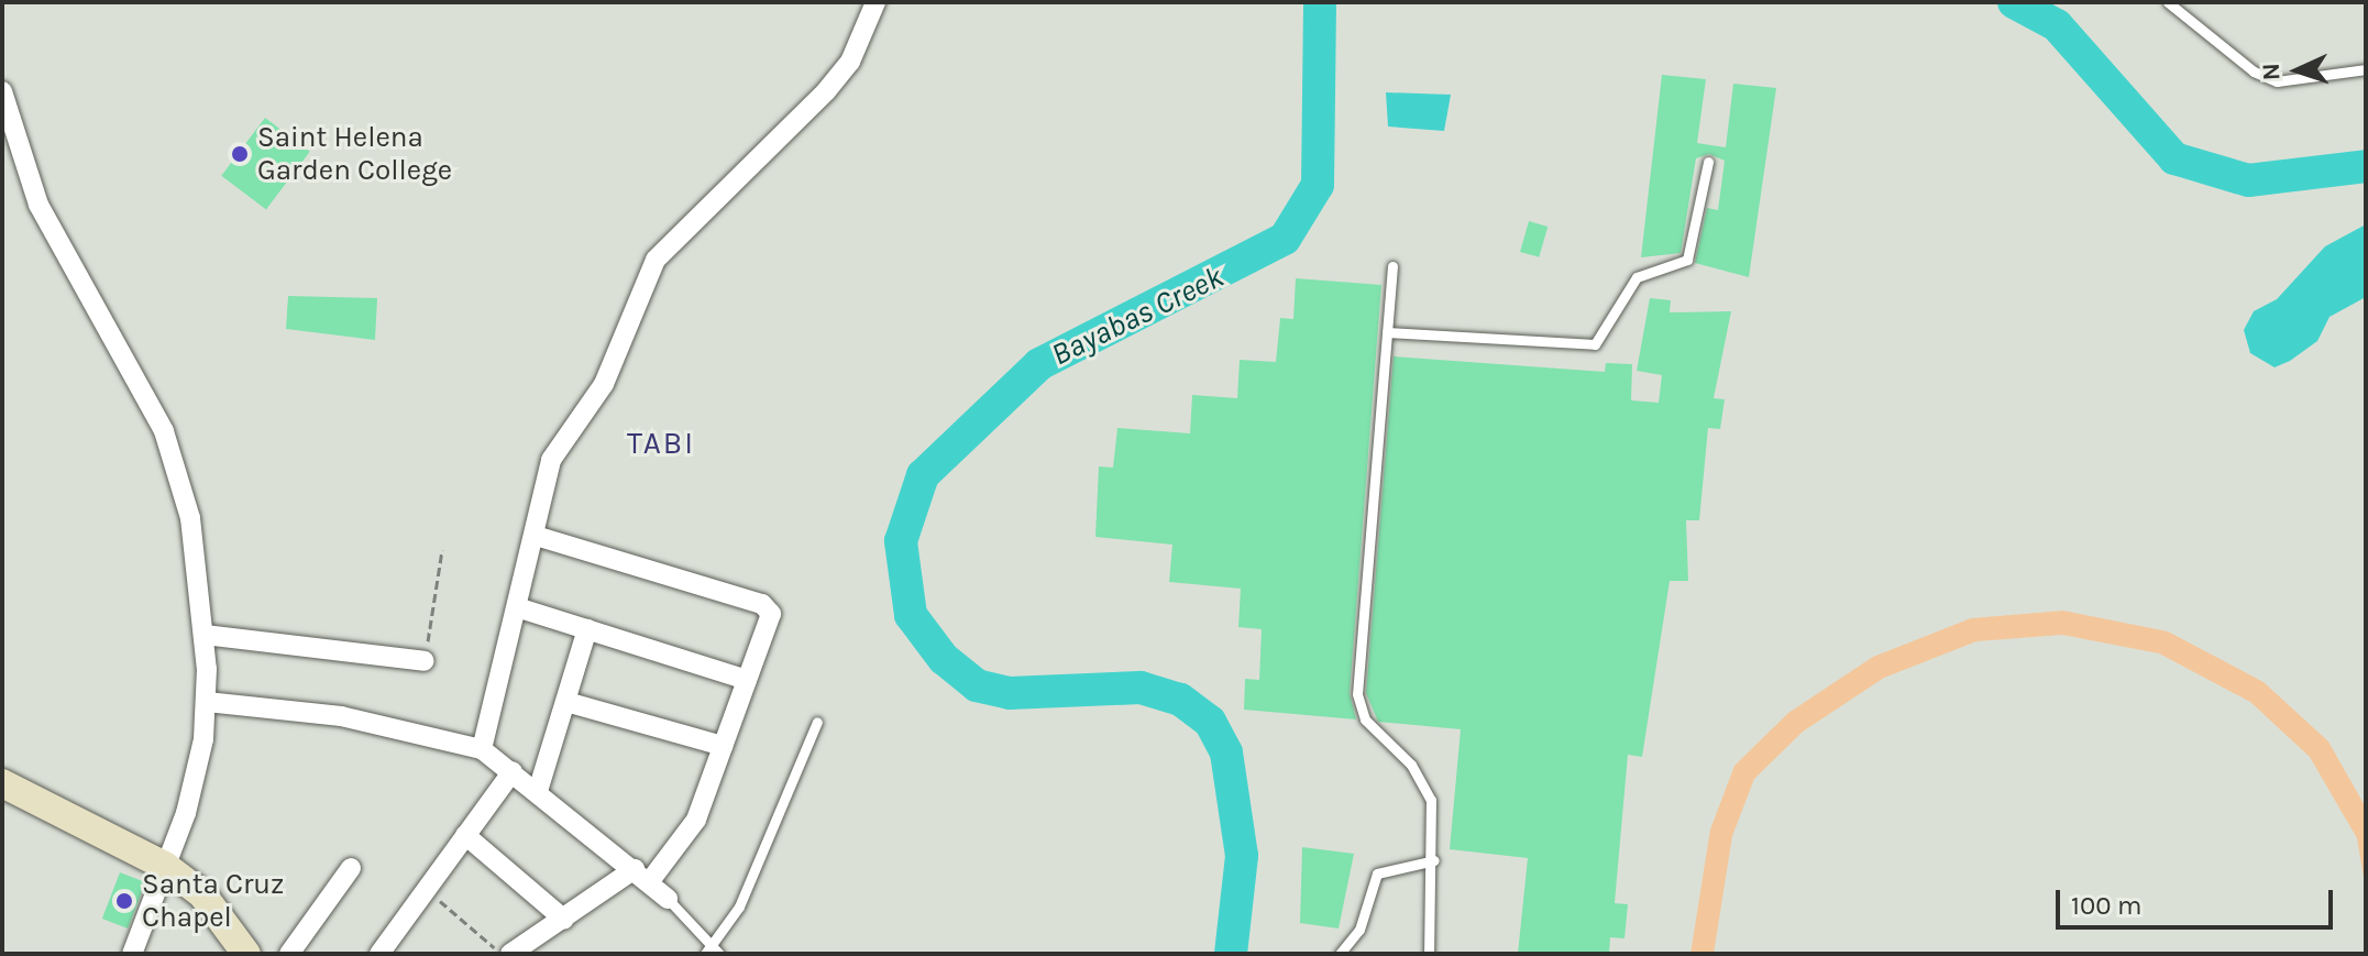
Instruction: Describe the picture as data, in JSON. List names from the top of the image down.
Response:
{
  "districts": ["TABI"],
  "water": ["Bayabas Creek"],
  "places": ["Saint Helena Garden College", "Santa Cruz Chapel"],
  "scale_bar": "100 m",
  "north": "left"
}
